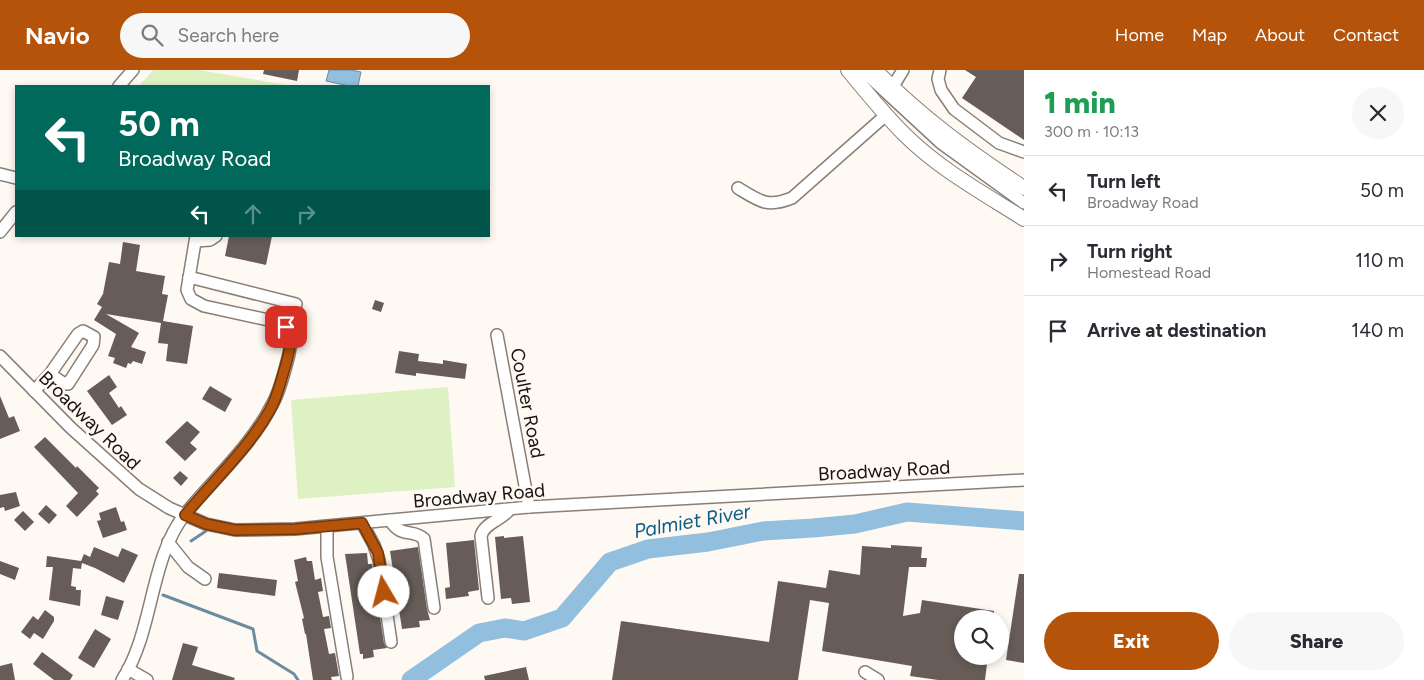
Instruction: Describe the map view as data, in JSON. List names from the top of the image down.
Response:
{
  "streets": {
    "street": ["Coulter Road", "Broadway Road"]
  },
  "crossings": [
    ["Coulter Road", "Broadway Road"]
  ],
  "water": ["Palmiet River"],
  "page": {
    "header": "Navio",
    "search": "Search here",
    "nav": [
      "Home",
      "Map",
      "About",
      "Contact"
    ],
    "heading": ["1 min", "300 m · 10:13"],
    "turn": ["50 m", "Broadway Road"],
    "list": [
      {
        "name": "Turn left",
        "note": "Broadway Road",
        "value": "50 m"
      },
      {
        "name": "Turn right",
        "note": "Homestead Road",
        "value": "110 m"
      },
      {
        "name": "Arrive at destination",
        "value": "140 m"
      }
    ],
    "buttons": ["Exit", "Share"]
  }
}
